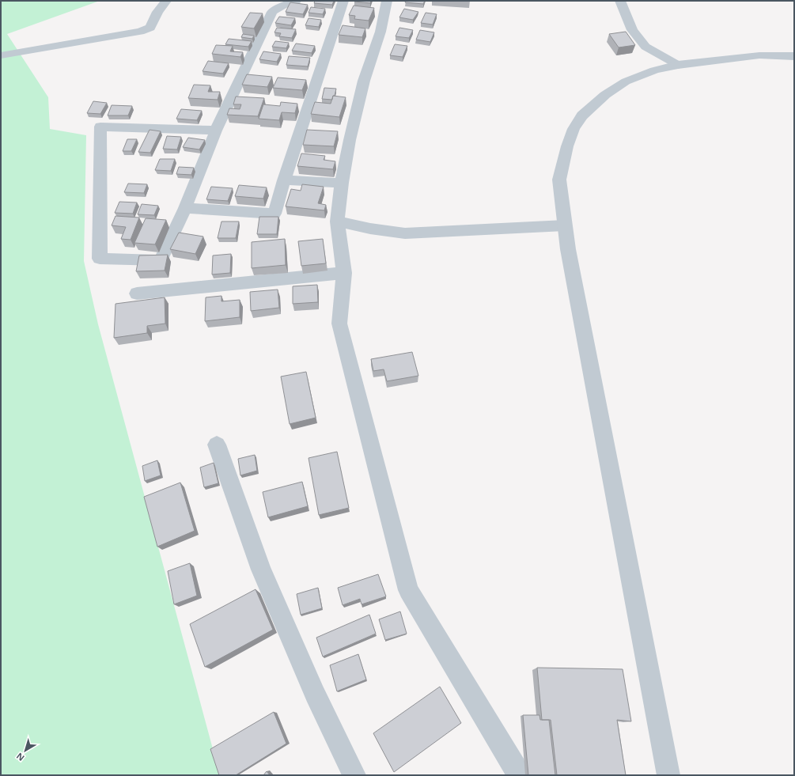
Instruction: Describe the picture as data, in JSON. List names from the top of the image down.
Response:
{
  "north": "bottom left"
}
